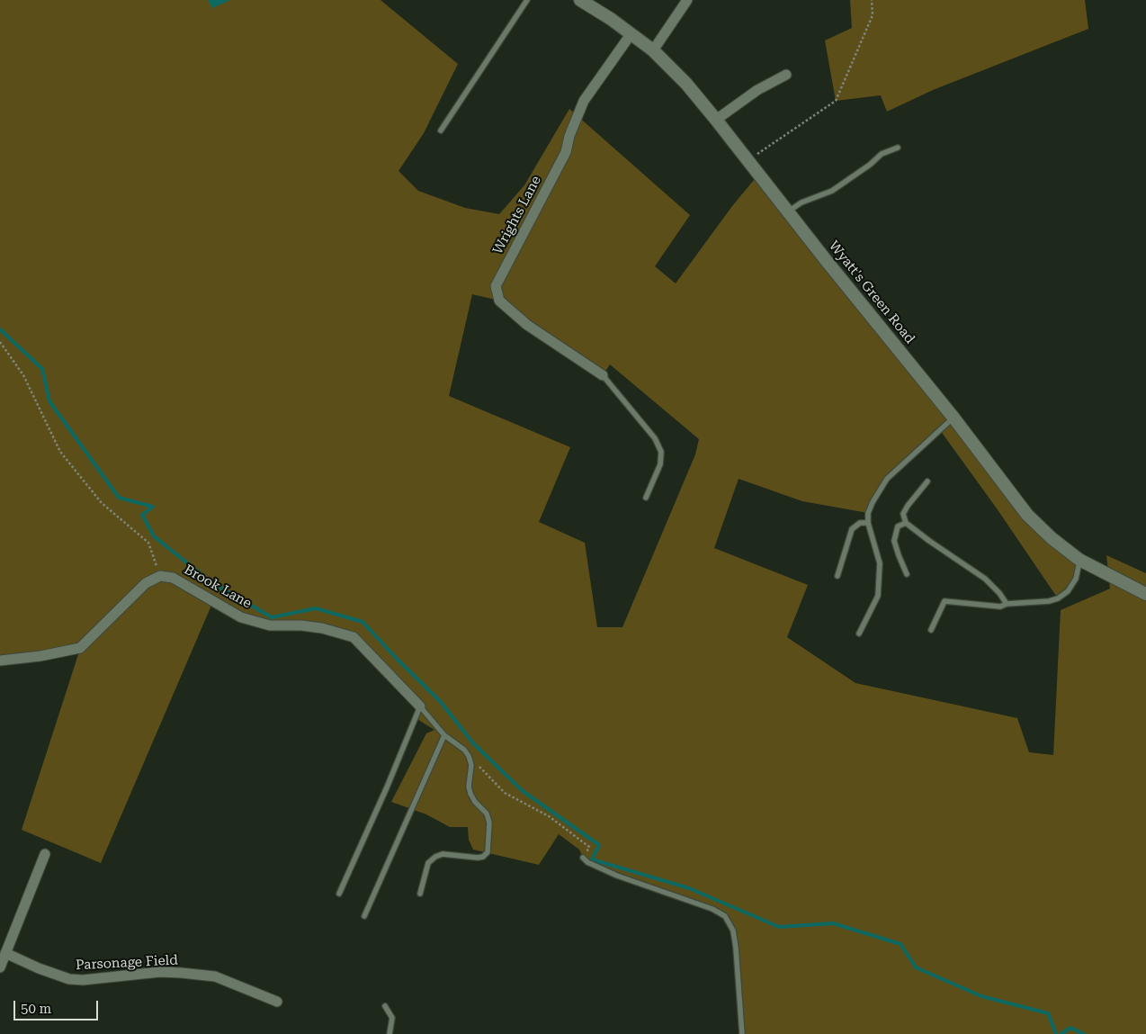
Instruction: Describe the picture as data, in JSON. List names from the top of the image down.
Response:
{
  "streets": {
    "street": [
      "Wrights Lane",
      "Wyatt's Green Road",
      "Brook Lane",
      "Parsonage Field"
    ]
  },
  "crossings": [
    ["Wrights Lane", "Wyatt's Green Road"]
  ],
  "scale_bar": "50 m"
}
